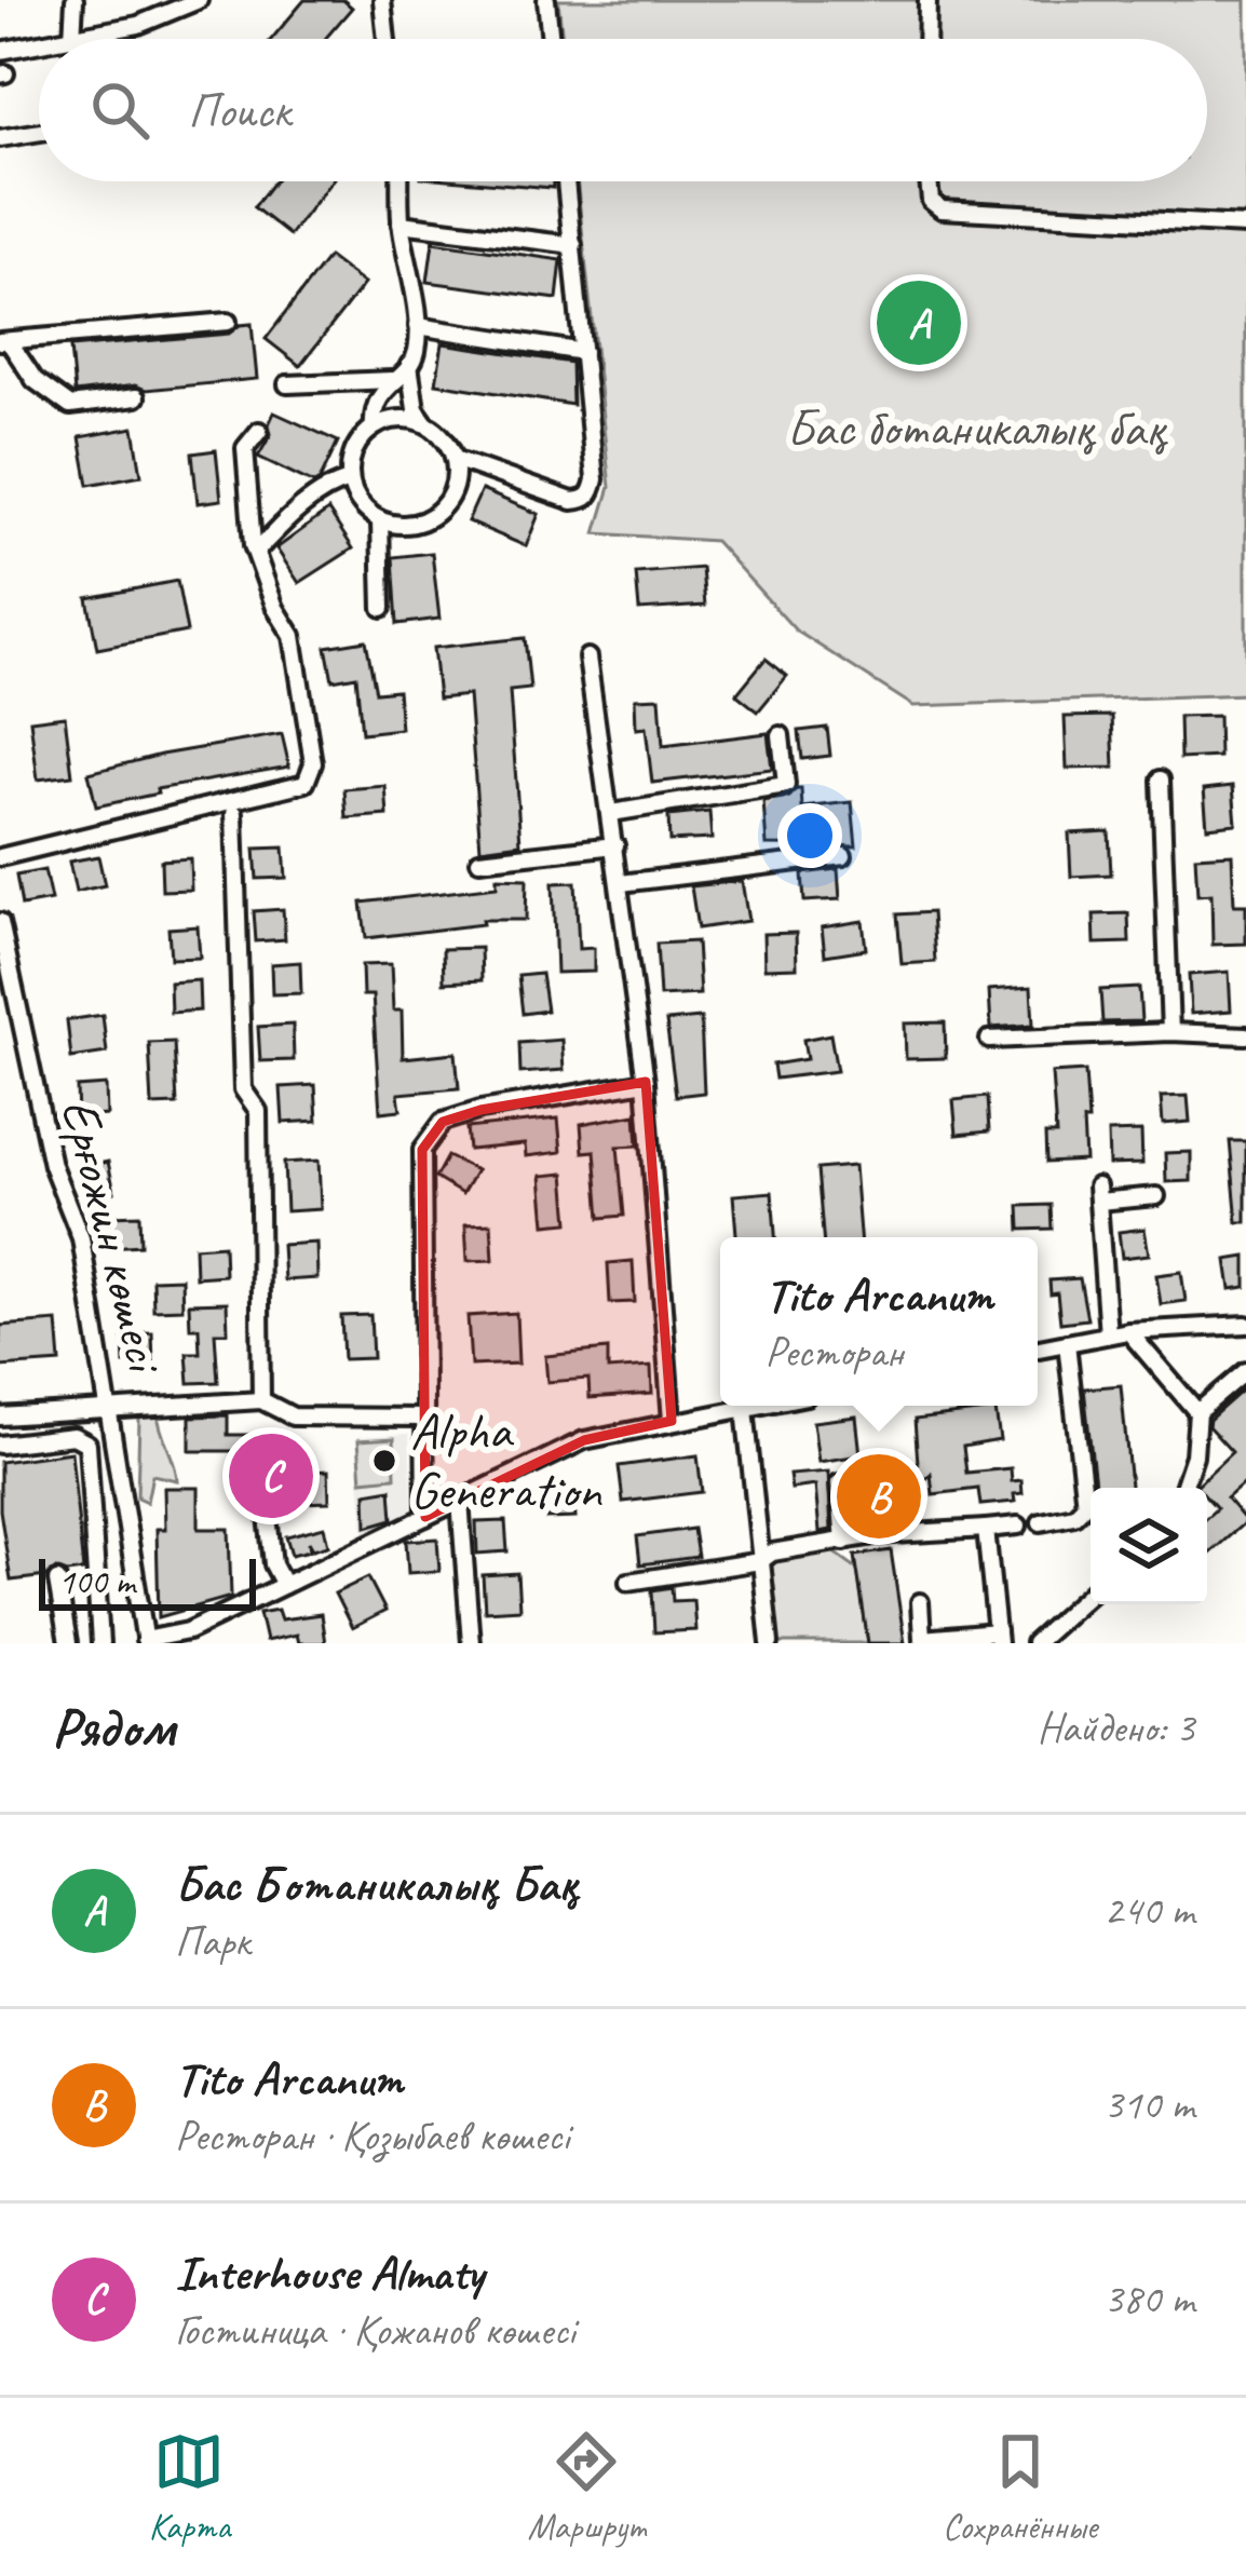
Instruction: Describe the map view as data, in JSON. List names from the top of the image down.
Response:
{
  "streets": {
    "street": ["Ерғожин көшесі"]
  },
  "parks": ["Бас ботаникалық бақ"],
  "places": ["Alpha Generation"],
  "scale_bar": "100 m",
  "page": {
    "search": "Поиск",
    "pins": ["A", "C", "B"],
    "popup": ["Tito Arcanum", "Ресторан"],
    "scale": "100 m",
    "heading": ["Рядом", "Найдено: 3"],
    "list": [
      {
        "mark": "A",
        "name": "Бас Ботаникалық Бақ",
        "note": "Парк",
        "value": "240 m"
      },
      {
        "mark": "B",
        "name": "Tito Arcanum",
        "note": "Ресторан · Қозыбаев көшесі",
        "value": "310 m"
      },
      {
        "mark": "C",
        "name": "Interhouse Almaty",
        "note": "Гостиница · Қожанов көшесі",
        "value": "380 m"
      }
    ],
    "nav": ["Карта", "Маршрут", "Сохранённые"]
  }
}
